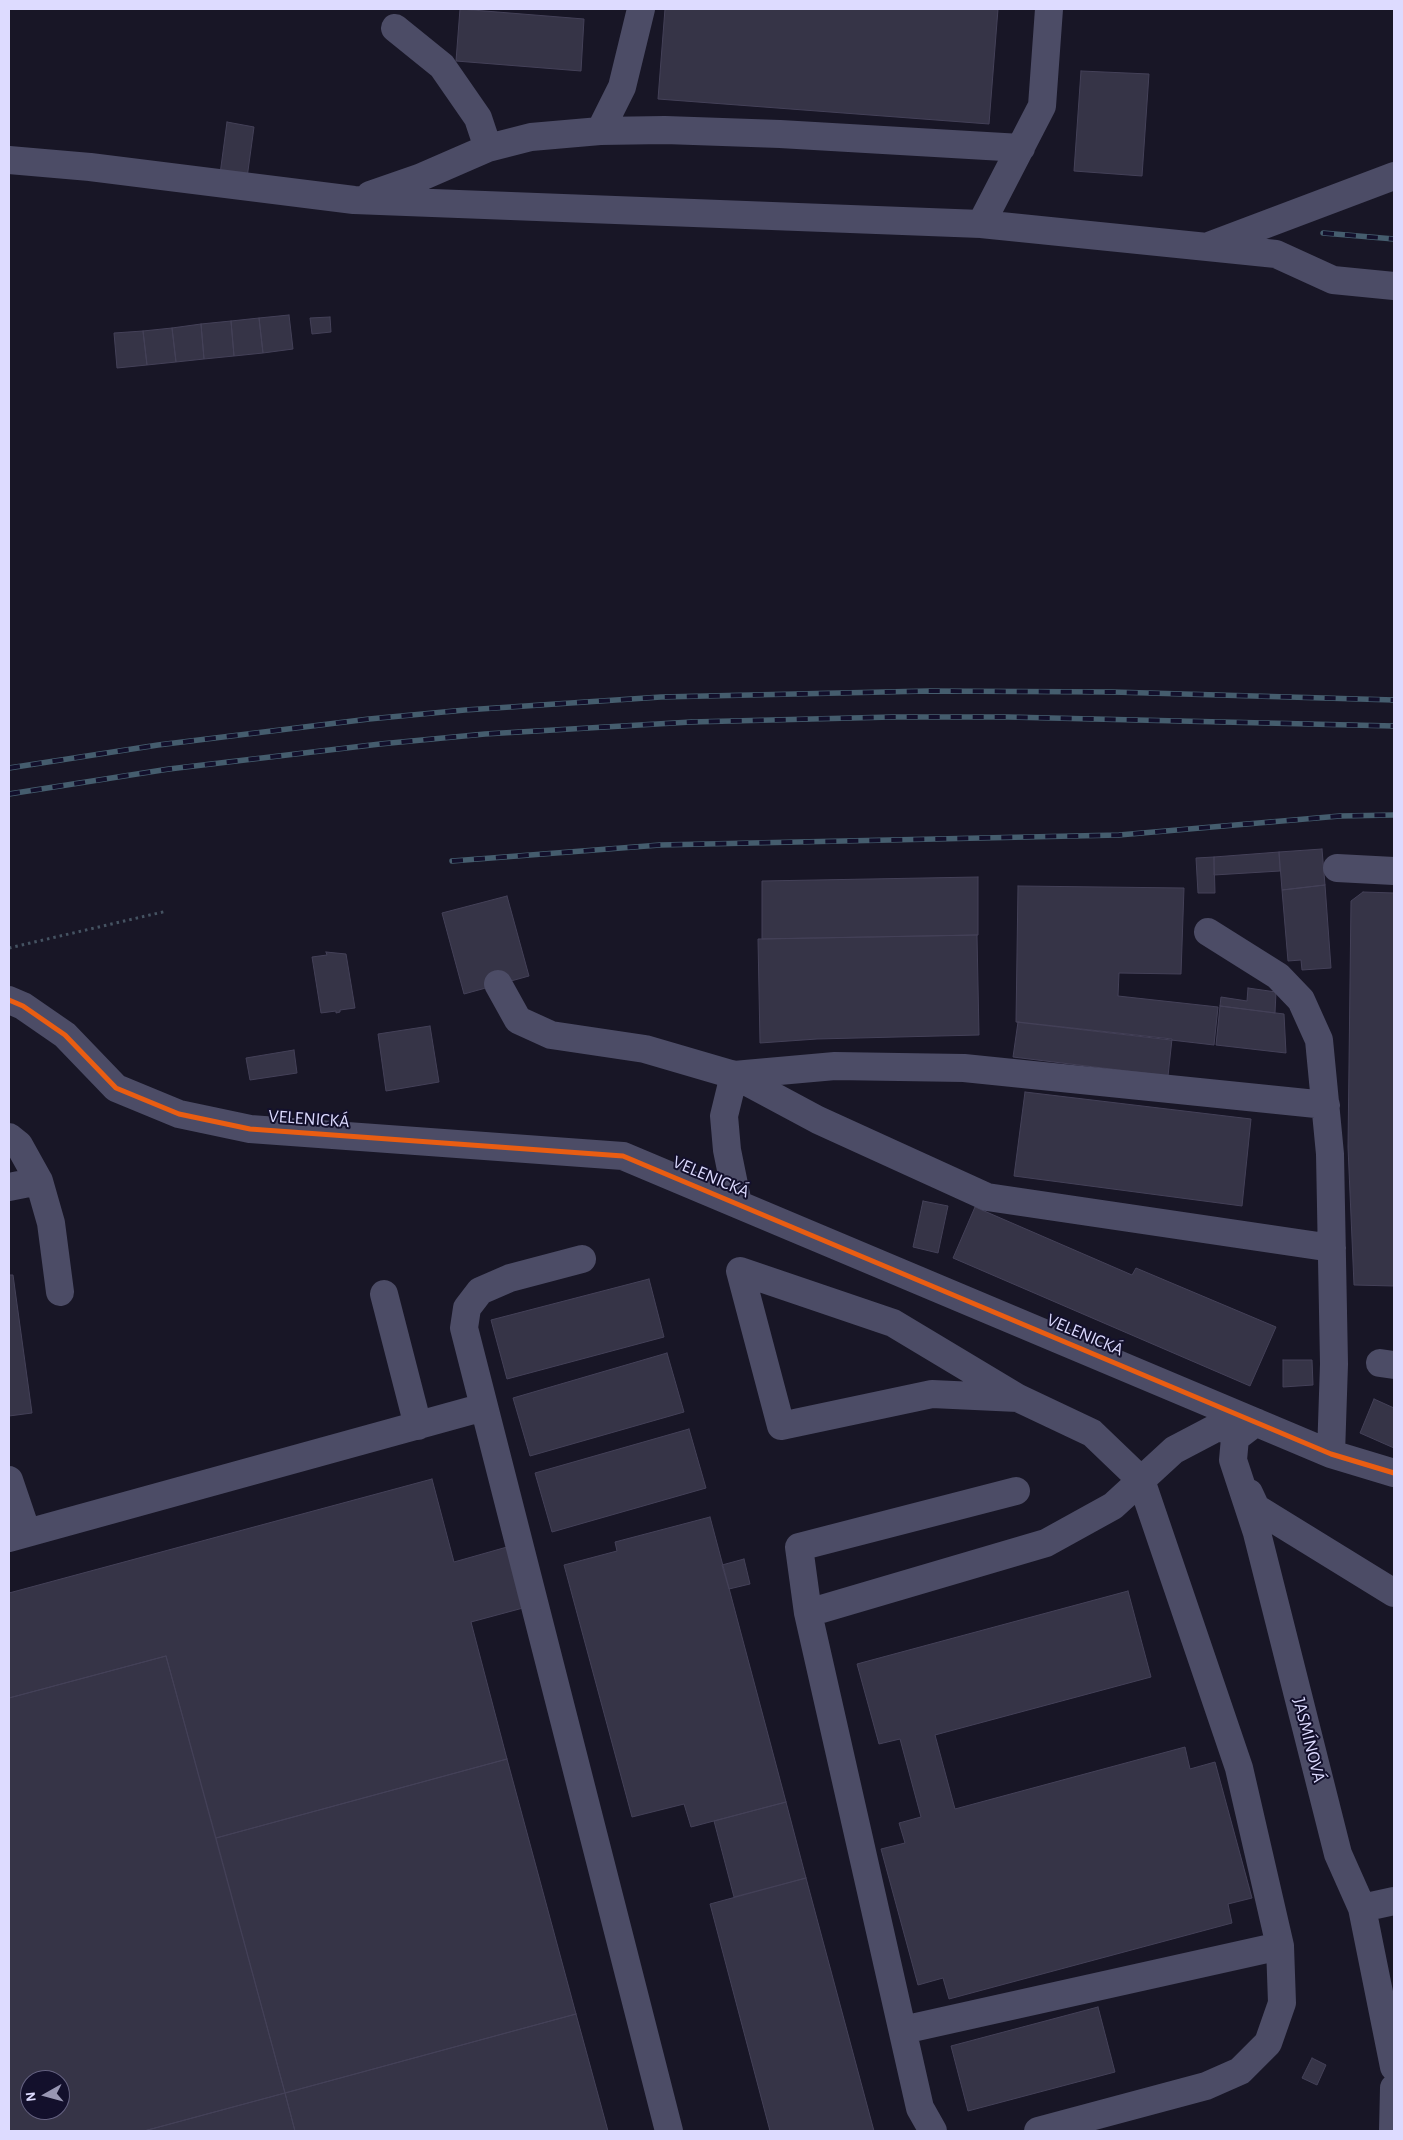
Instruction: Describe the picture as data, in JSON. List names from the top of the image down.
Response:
{
  "streets": {
    "street": ["VELENICKÁ", "JASMÍNOVÁ"]
  },
  "crossings": [
    ["VELENICKÁ", "JASMÍNOVÁ"]
  ],
  "north": "left"
}
